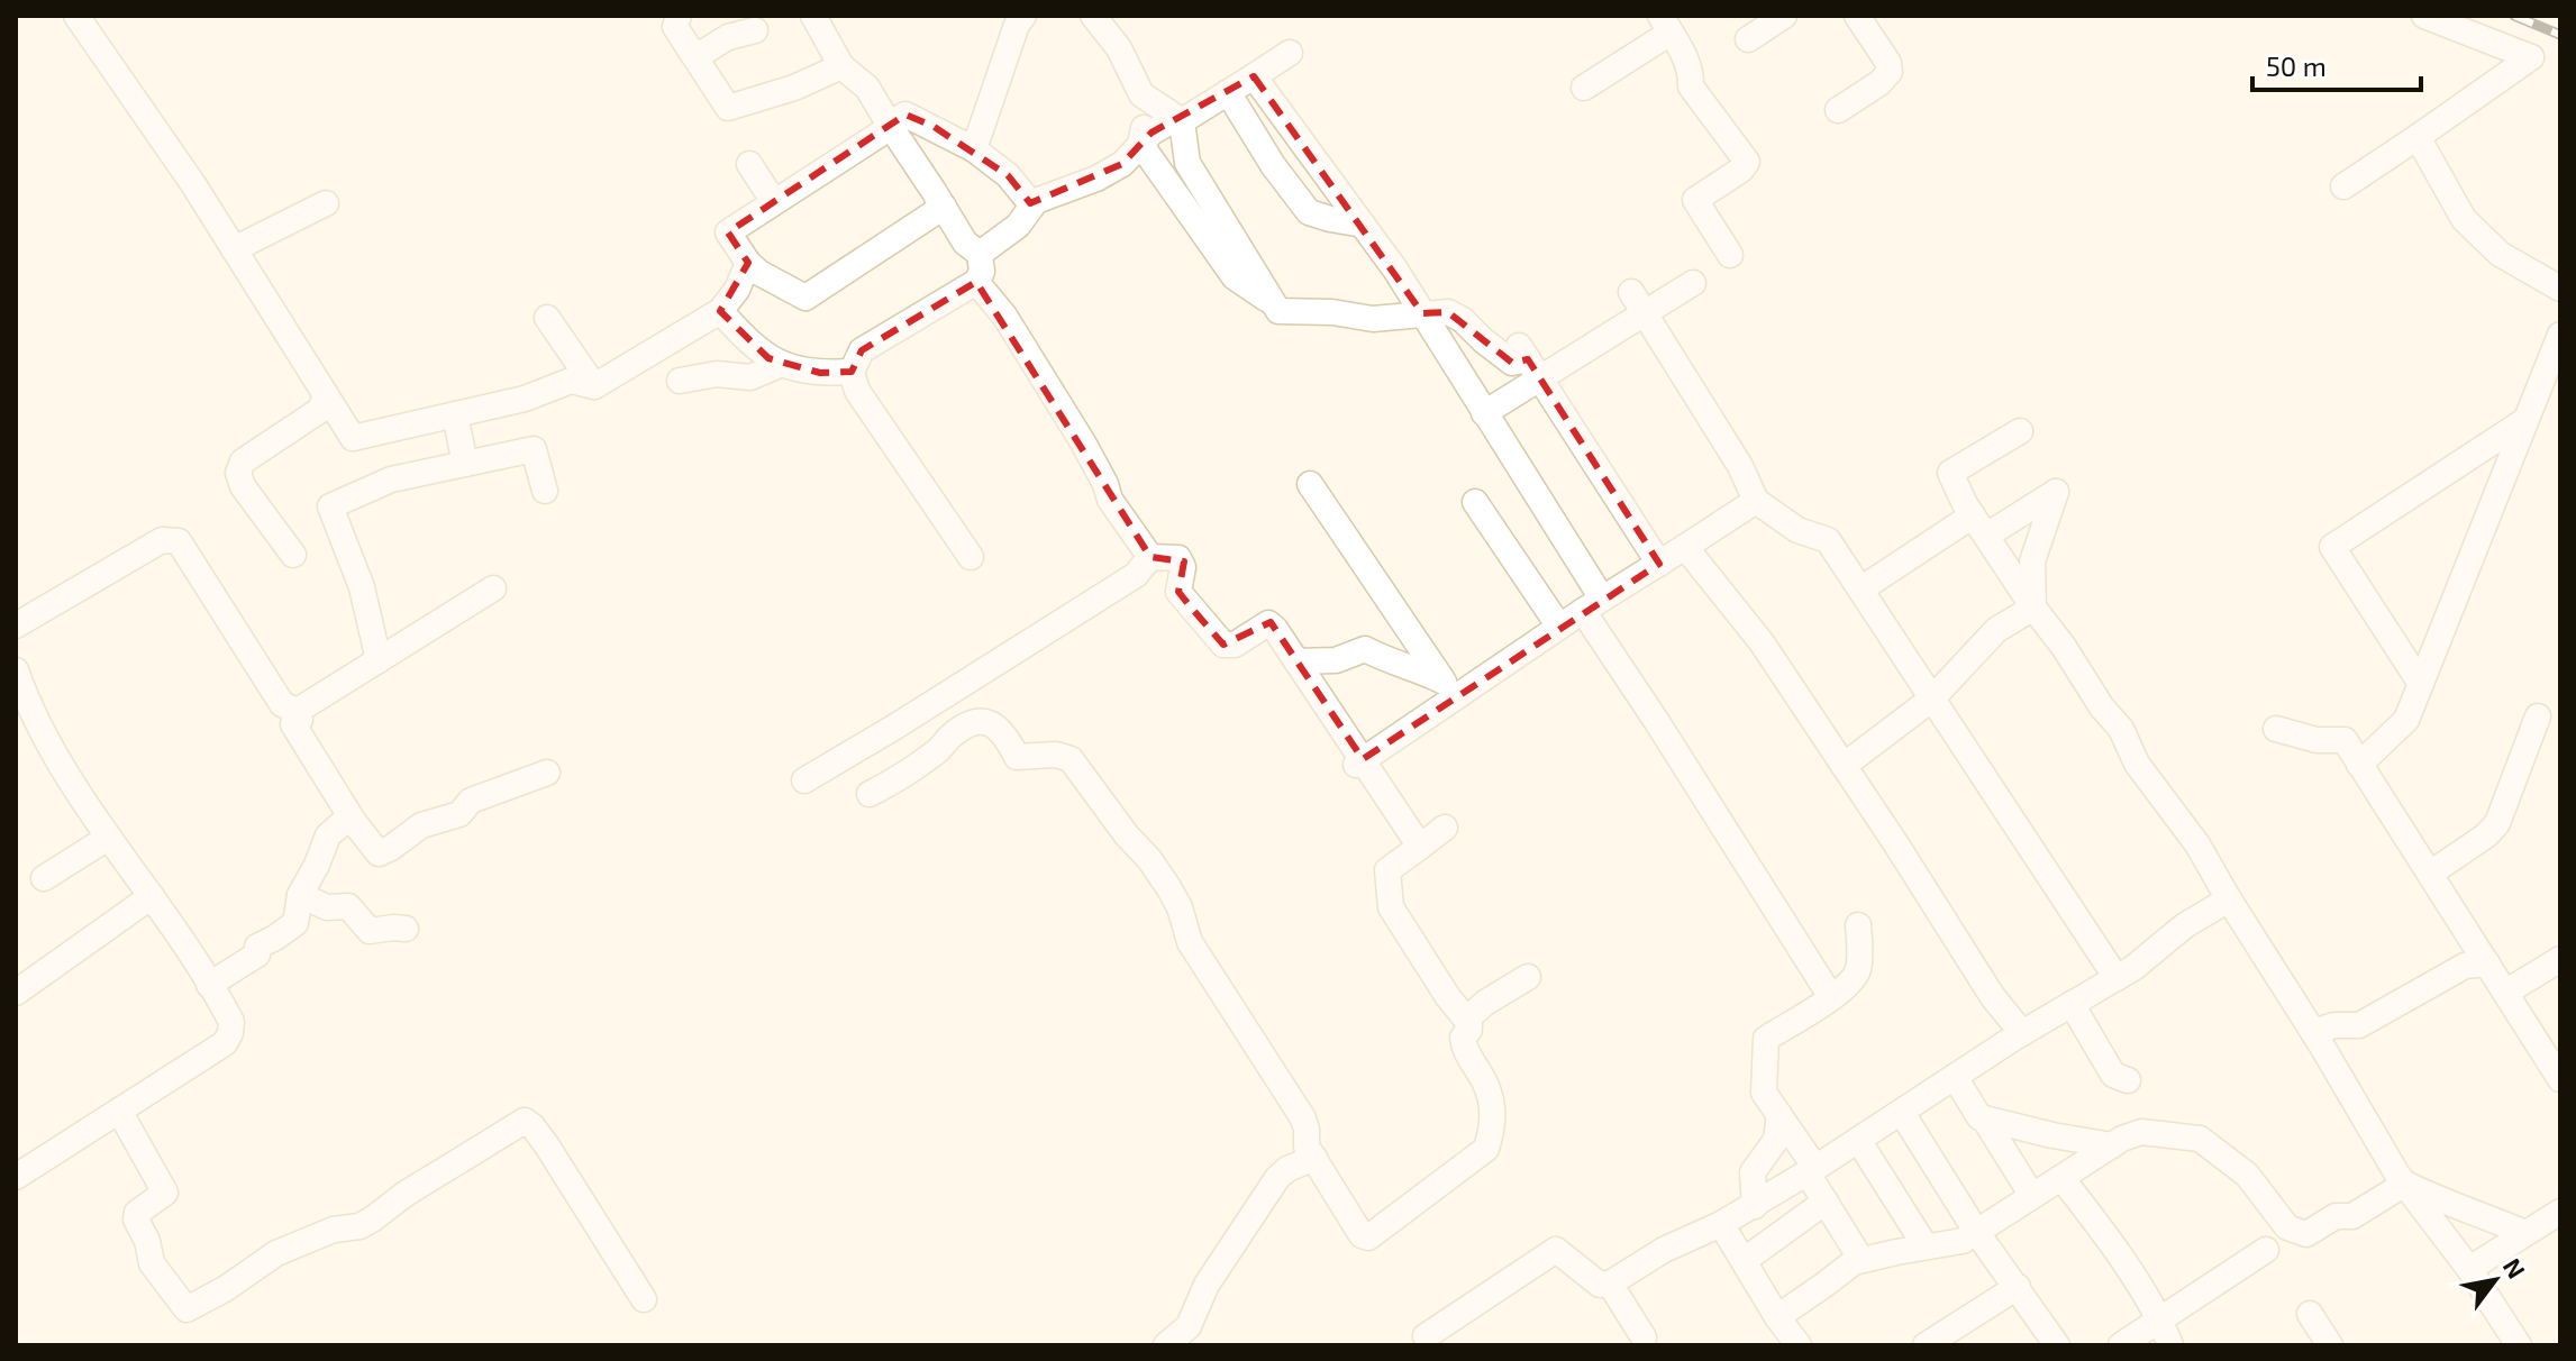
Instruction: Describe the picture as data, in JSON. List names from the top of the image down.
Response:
{
  "scale_bar": "50 m",
  "north": "top right"
}
